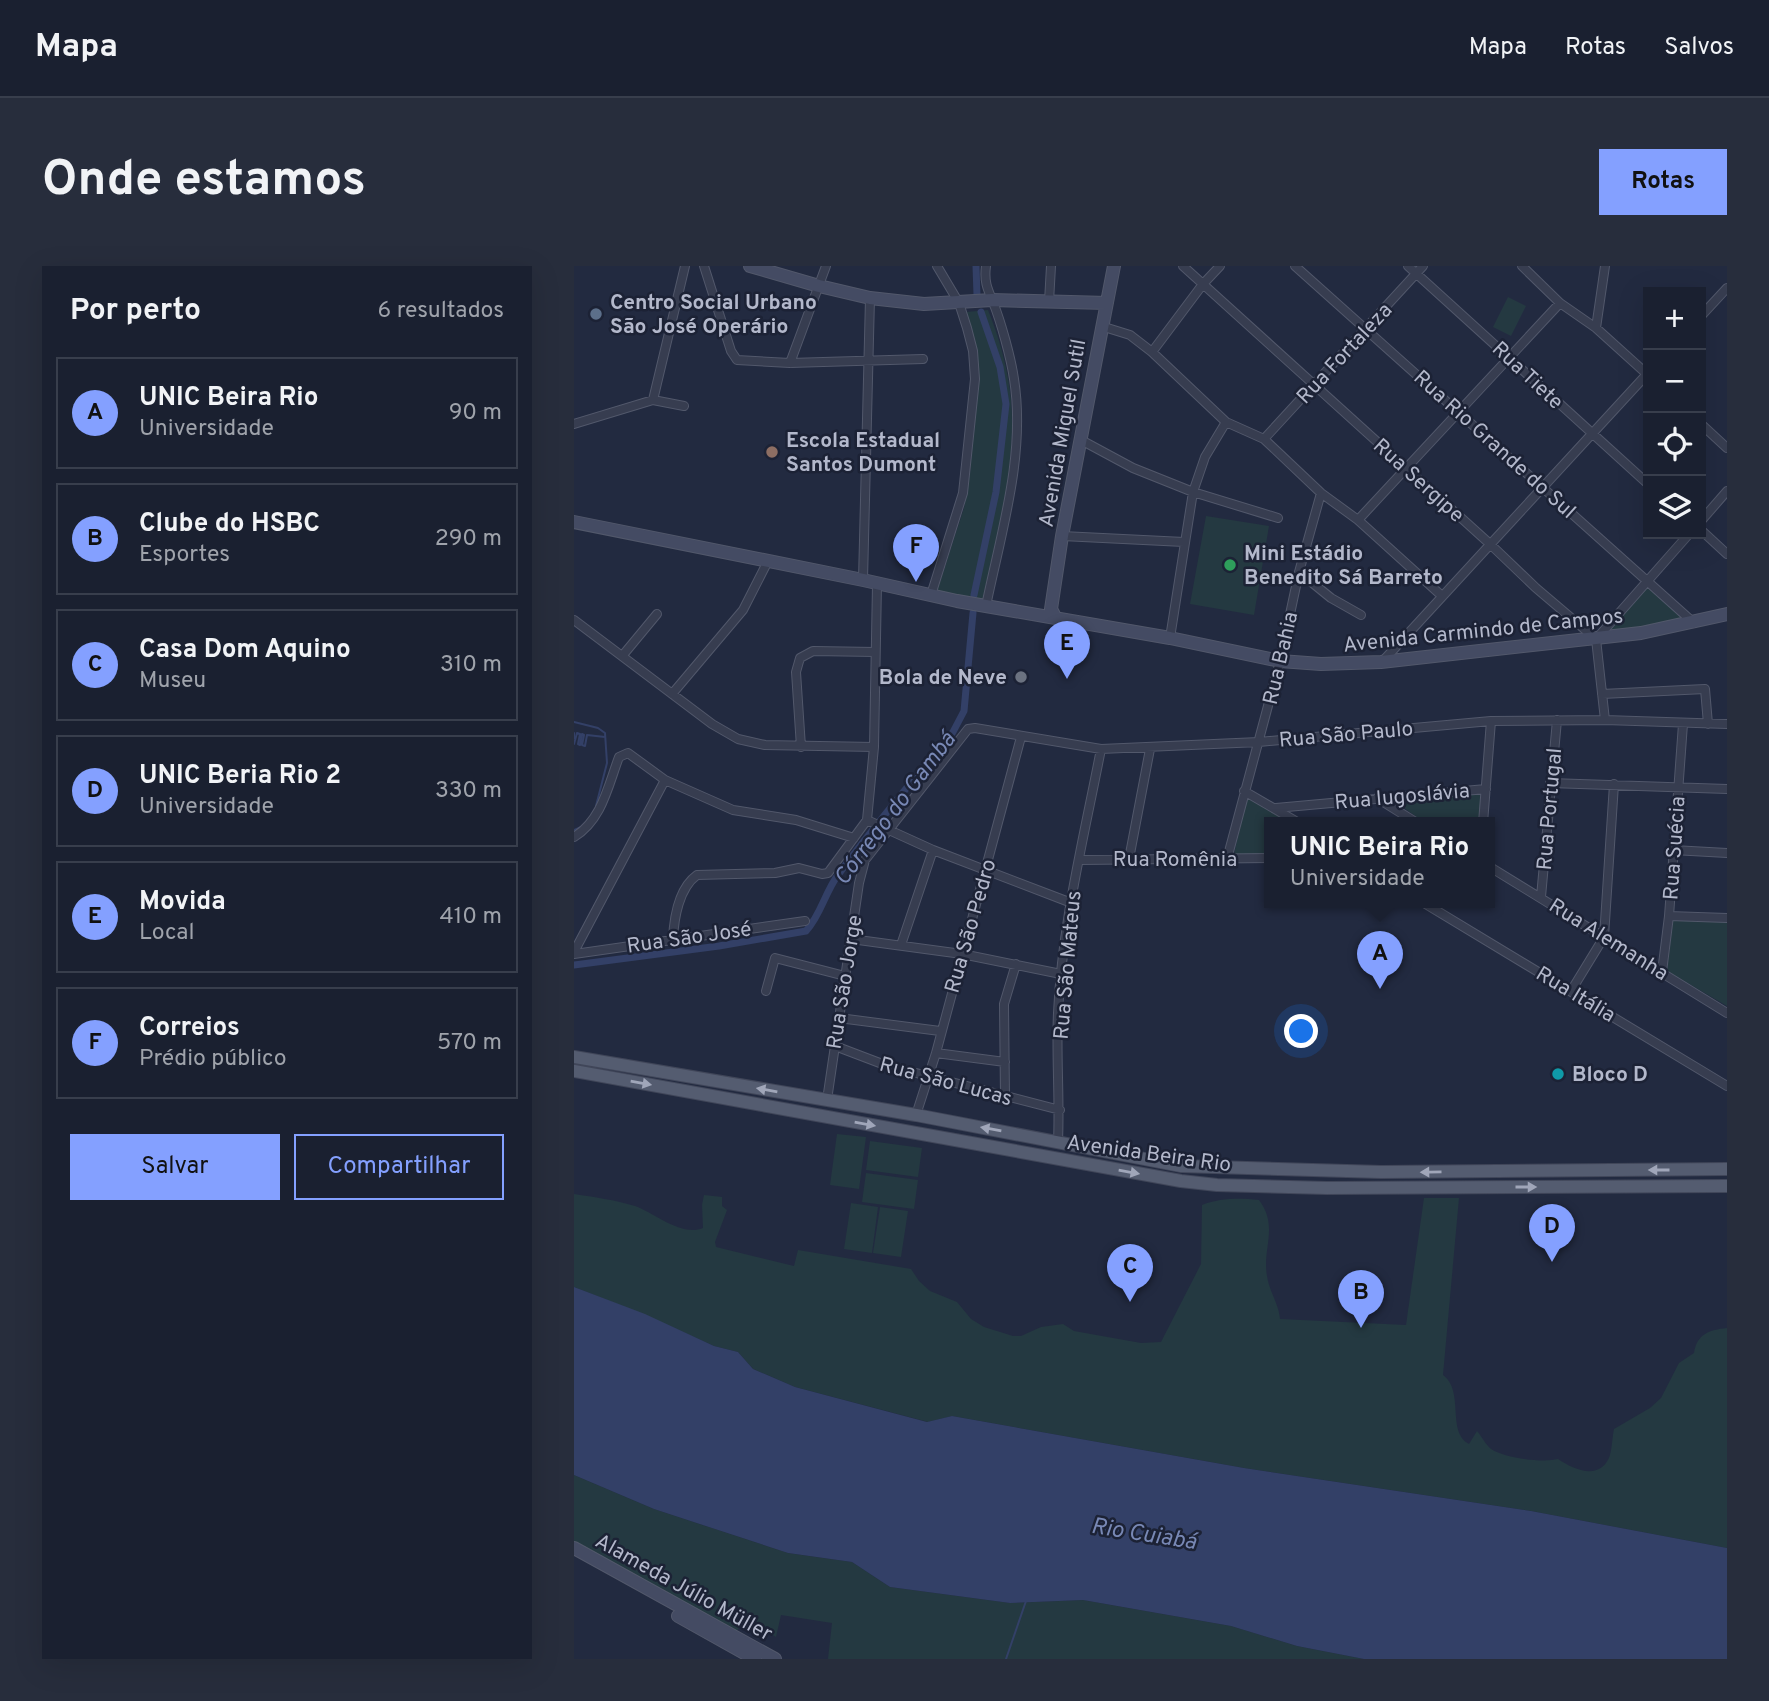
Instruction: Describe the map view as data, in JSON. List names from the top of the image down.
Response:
{
  "streets": {
    "main road": [
      "Avenida Miguel Sutil",
      "Avenida Carmindo de Campos",
      "Avenida Beira Rio",
      "Alameda Júlio Müller"
    ],
    "street": [
      "Rua Fortaleza",
      "Rua Tiete",
      "Rua Rio Grande do Sul",
      "Rua Sergipe",
      "Rua Bahia",
      "Rua São Paulo",
      "Rua Iugoslávia",
      "Rua Portugal",
      "Rua Suécia",
      "Rua Romênia",
      "Rua São Pedro",
      "Rua São José",
      "Rua Alemanha",
      "Rua São Mateus",
      "Rua São Jorge",
      "Rua Itália",
      "Rua São Lucas"
    ]
  },
  "crossings": [
    ["Rua Fortaleza", "Rua Tiete"],
    ["Rua Fortaleza", "Rua Rio Grande do Sul"],
    ["Rua Fortaleza", "Rua Sergipe"],
    ["Avenida Miguel Sutil", "Avenida Carmindo de Campos"],
    ["Rua Rio Grande do Sul", "Avenida Carmindo de Campos"],
    ["Rua Sergipe", "Avenida Carmindo de Campos"],
    ["Avenida Carmindo de Campos", "Rua Bahia"],
    ["Rua Bahia", "Rua São Paulo"],
    ["Rua São Paulo", "Rua Portugal"],
    ["Rua São Paulo", "Rua Suécia"],
    ["Rua São Paulo", "Rua São Pedro"],
    ["Rua São Paulo", "Rua São Mateus"],
    ["Rua São Paulo", "Rua São Jorge"],
    ["Rua Portugal", "Rua Alemanha"],
    ["Rua Suécia", "Rua Alemanha"],
    ["Rua Romênia", "Rua São Mateus"],
    ["Rua São Pedro", "Rua São Lucas"],
    ["Rua São Pedro", "Avenida Beira Rio"],
    ["Rua São Mateus", "Rua São Lucas"],
    ["Rua São Mateus", "Avenida Beira Rio"],
    ["Rua São Jorge", "Rua São Lucas"],
    ["Rua São Jorge", "Avenida Beira Rio"]
  ],
  "water": ["Córrego do Gambá", "Rio Cuiabá"],
  "places": [
    "Centro Social Urbano São José Operário",
    "Escola Estadual Santos Dumont",
    "Mini Estádio Benedito Sá Barreto",
    "Bola de Neve",
    "Bloco D"
  ],
  "page": {
    "header": "Mapa",
    "nav": ["Mapa", "Rotas", "Salvos"],
    "buttons": [
      "Rotas",
      ["Salvar", "Compartilhar"]
    ],
    "title": "Onde estamos",
    "heading": ["Por perto", "6 resultados"],
    "map_buttons": ["+", "−"],
    "list": [
      {
        "mark": "A",
        "name": "UNIC Beira Rio",
        "note": "Universidade",
        "value": "90 m"
      },
      {
        "mark": "B",
        "name": "Clube do HSBC",
        "note": "Esportes",
        "value": "290 m"
      },
      {
        "mark": "C",
        "name": "Casa Dom Aquino",
        "note": "Museu",
        "value": "310 m"
      },
      {
        "mark": "D",
        "name": "UNIC Beria Rio 2",
        "note": "Universidade",
        "value": "330 m"
      },
      {
        "mark": "E",
        "name": "Movida",
        "note": "Local",
        "value": "410 m"
      },
      {
        "mark": "F",
        "name": "Correios",
        "note": "Prédio público",
        "value": "570 m"
      }
    ],
    "pins": [
      "F",
      "E",
      "A",
      "D",
      "C",
      "B"
    ],
    "popup": ["UNIC Beira Rio", "Universidade"]
  }
}
